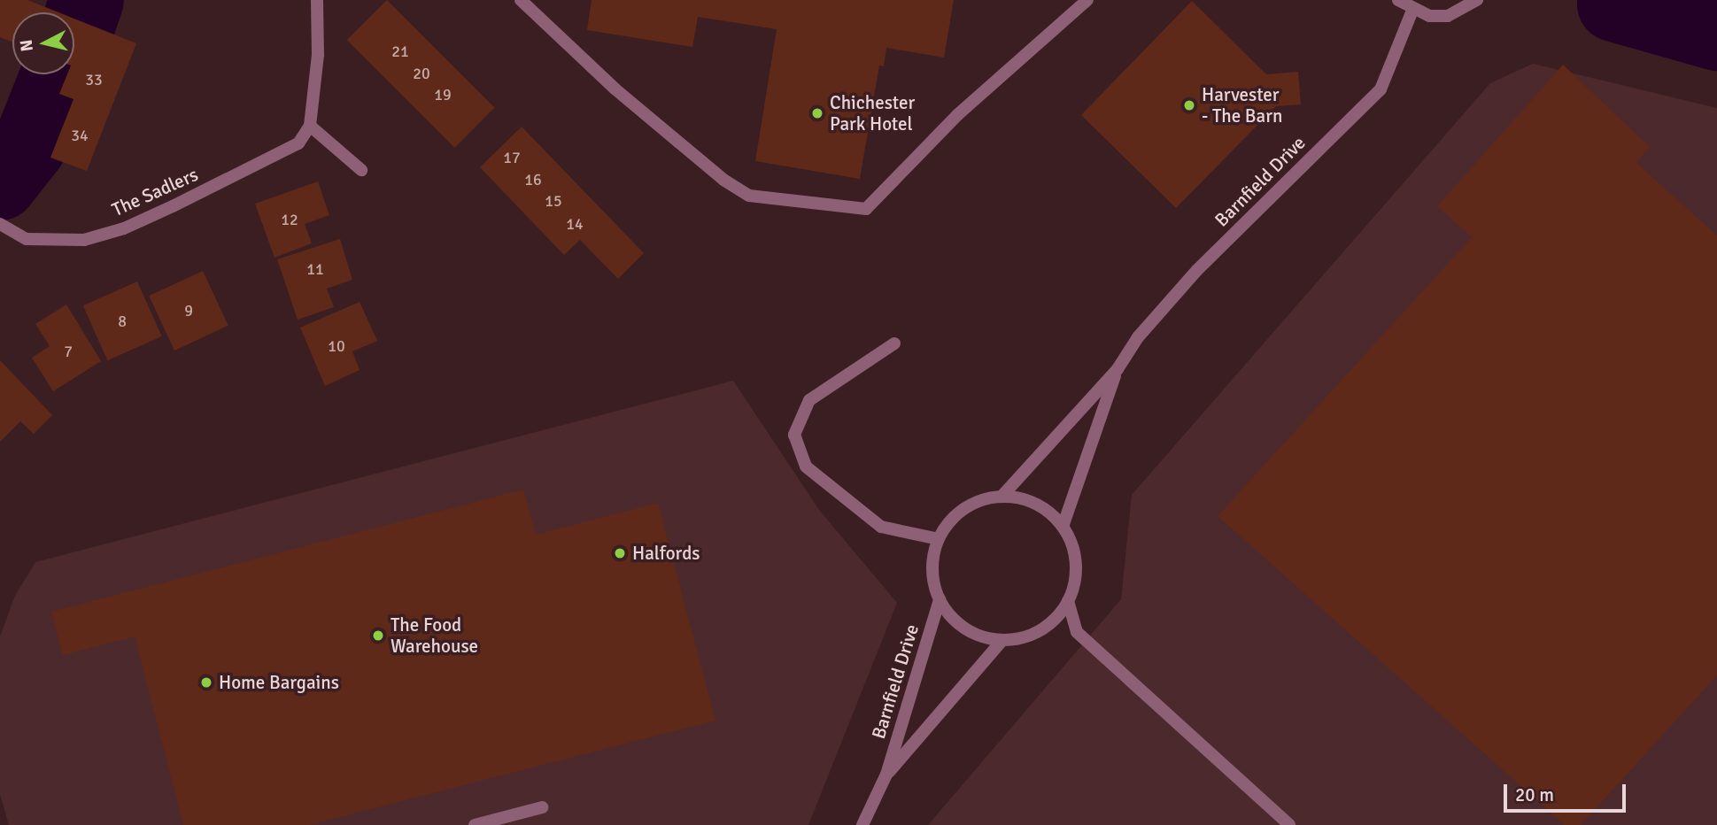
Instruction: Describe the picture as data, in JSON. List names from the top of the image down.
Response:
{
  "streets": {
    "street": ["Barnfield Drive", "The Sadlers"]
  },
  "places": [
    "Harvester - The Barn",
    "Chichester Park Hotel",
    "Halfords",
    "The Food Warehouse",
    "Home Bargains"
  ],
  "house_numbers": [
    "21",
    "20",
    "33",
    "19",
    "34",
    "17",
    "16",
    "15",
    "12",
    "14",
    "11",
    "9",
    "8",
    "10",
    "7"
  ],
  "scale_bar": "20 m",
  "north": "left"
}
